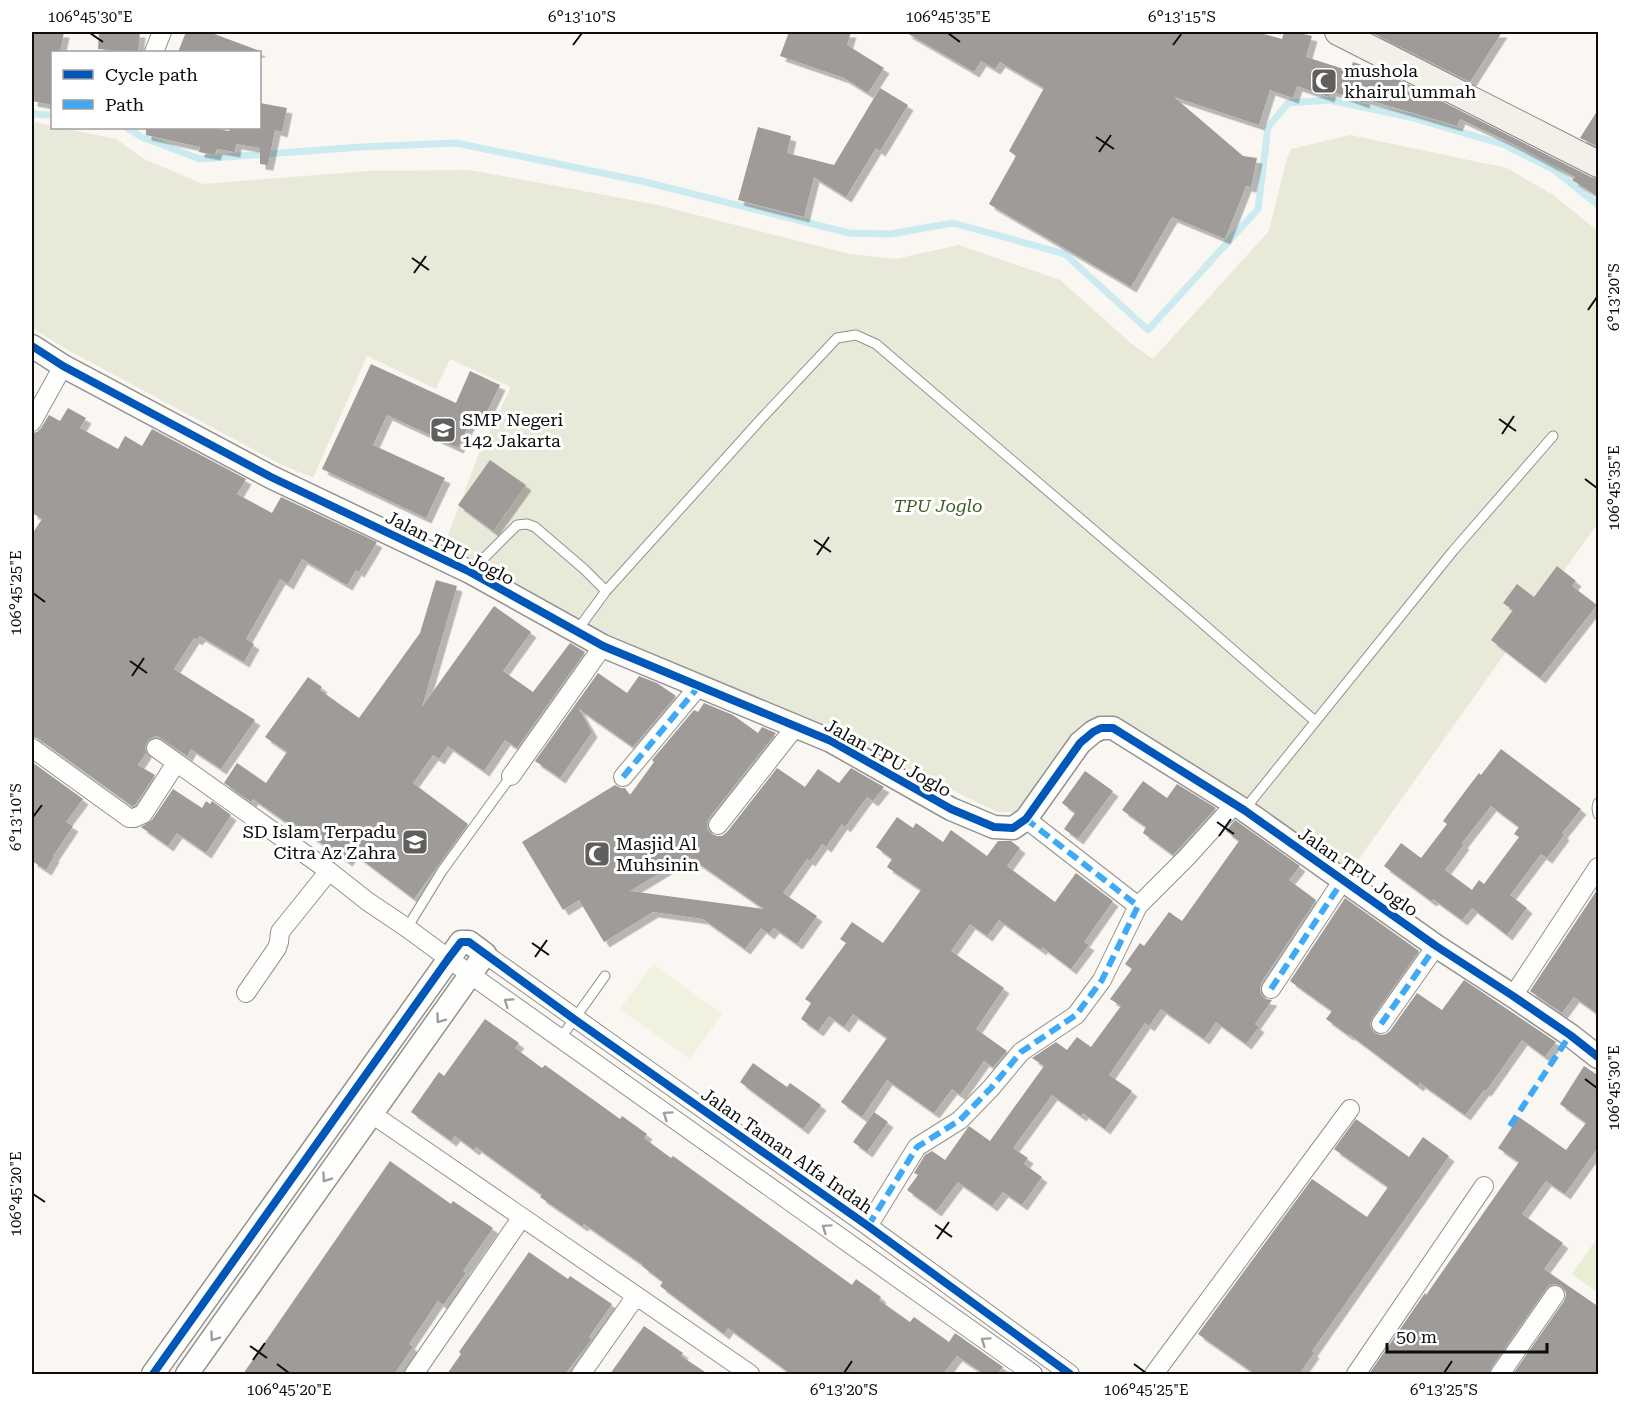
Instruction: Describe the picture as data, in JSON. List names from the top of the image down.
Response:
{
  "streets": {
    "street": ["Jalan TPU Joglo", "Jalan Taman Alfa Indah"]
  },
  "parks": ["TPU Joglo"],
  "places": {
    "mosque": ["mushola khairul ummah", "Masjid Al Muhsinin"],
    "school or university": ["SMP Negeri 142 Jakarta", "SD Islam Terpadu Citra Az Zahra"]
  },
  "legend": ["Cycle path", "Path"],
  "scale_bar": "50 m",
  "coordinates": [
    "106°45'30\"E",
    "6°13'10\"S",
    "106°45'35\"E",
    "6°13'15\"S",
    "6°13'20\"S",
    "106°45'25\"E",
    "106°45'20\"E",
    "6°13'25\"S"
  ]
}
